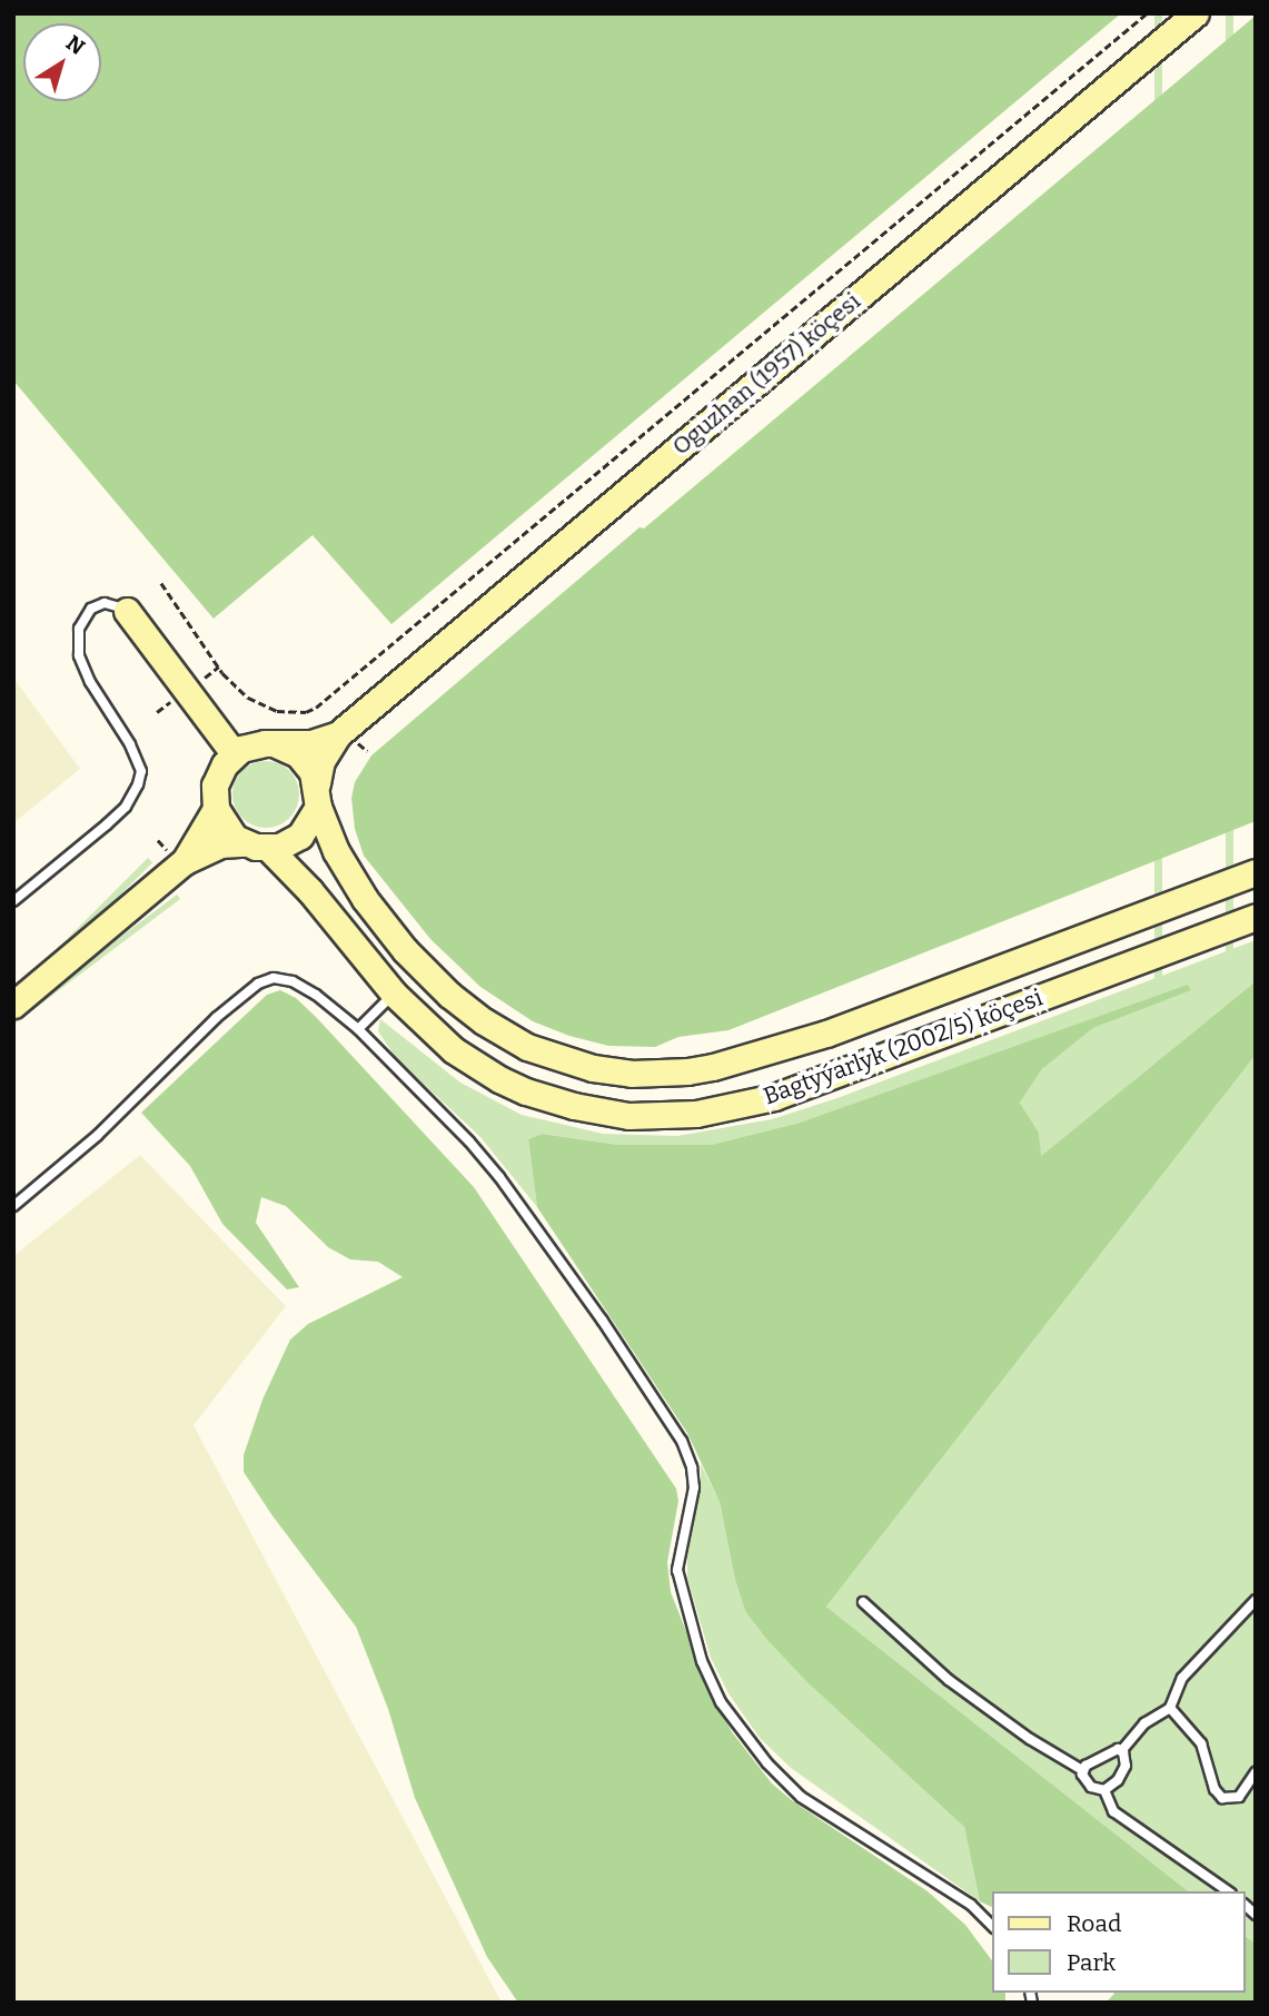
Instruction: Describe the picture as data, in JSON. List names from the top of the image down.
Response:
{
  "streets": {
    "street": ["Oguzhan (1957) köçesi", "Bagtyýarlyk (2002/5) köçesi"]
  },
  "crossings": [
    ["Oguzhan (1957) köçesi", "Bagtyýarlyk (2002/5) köçesi"]
  ],
  "legend": ["Road", "Park"],
  "north": "top right"
}
